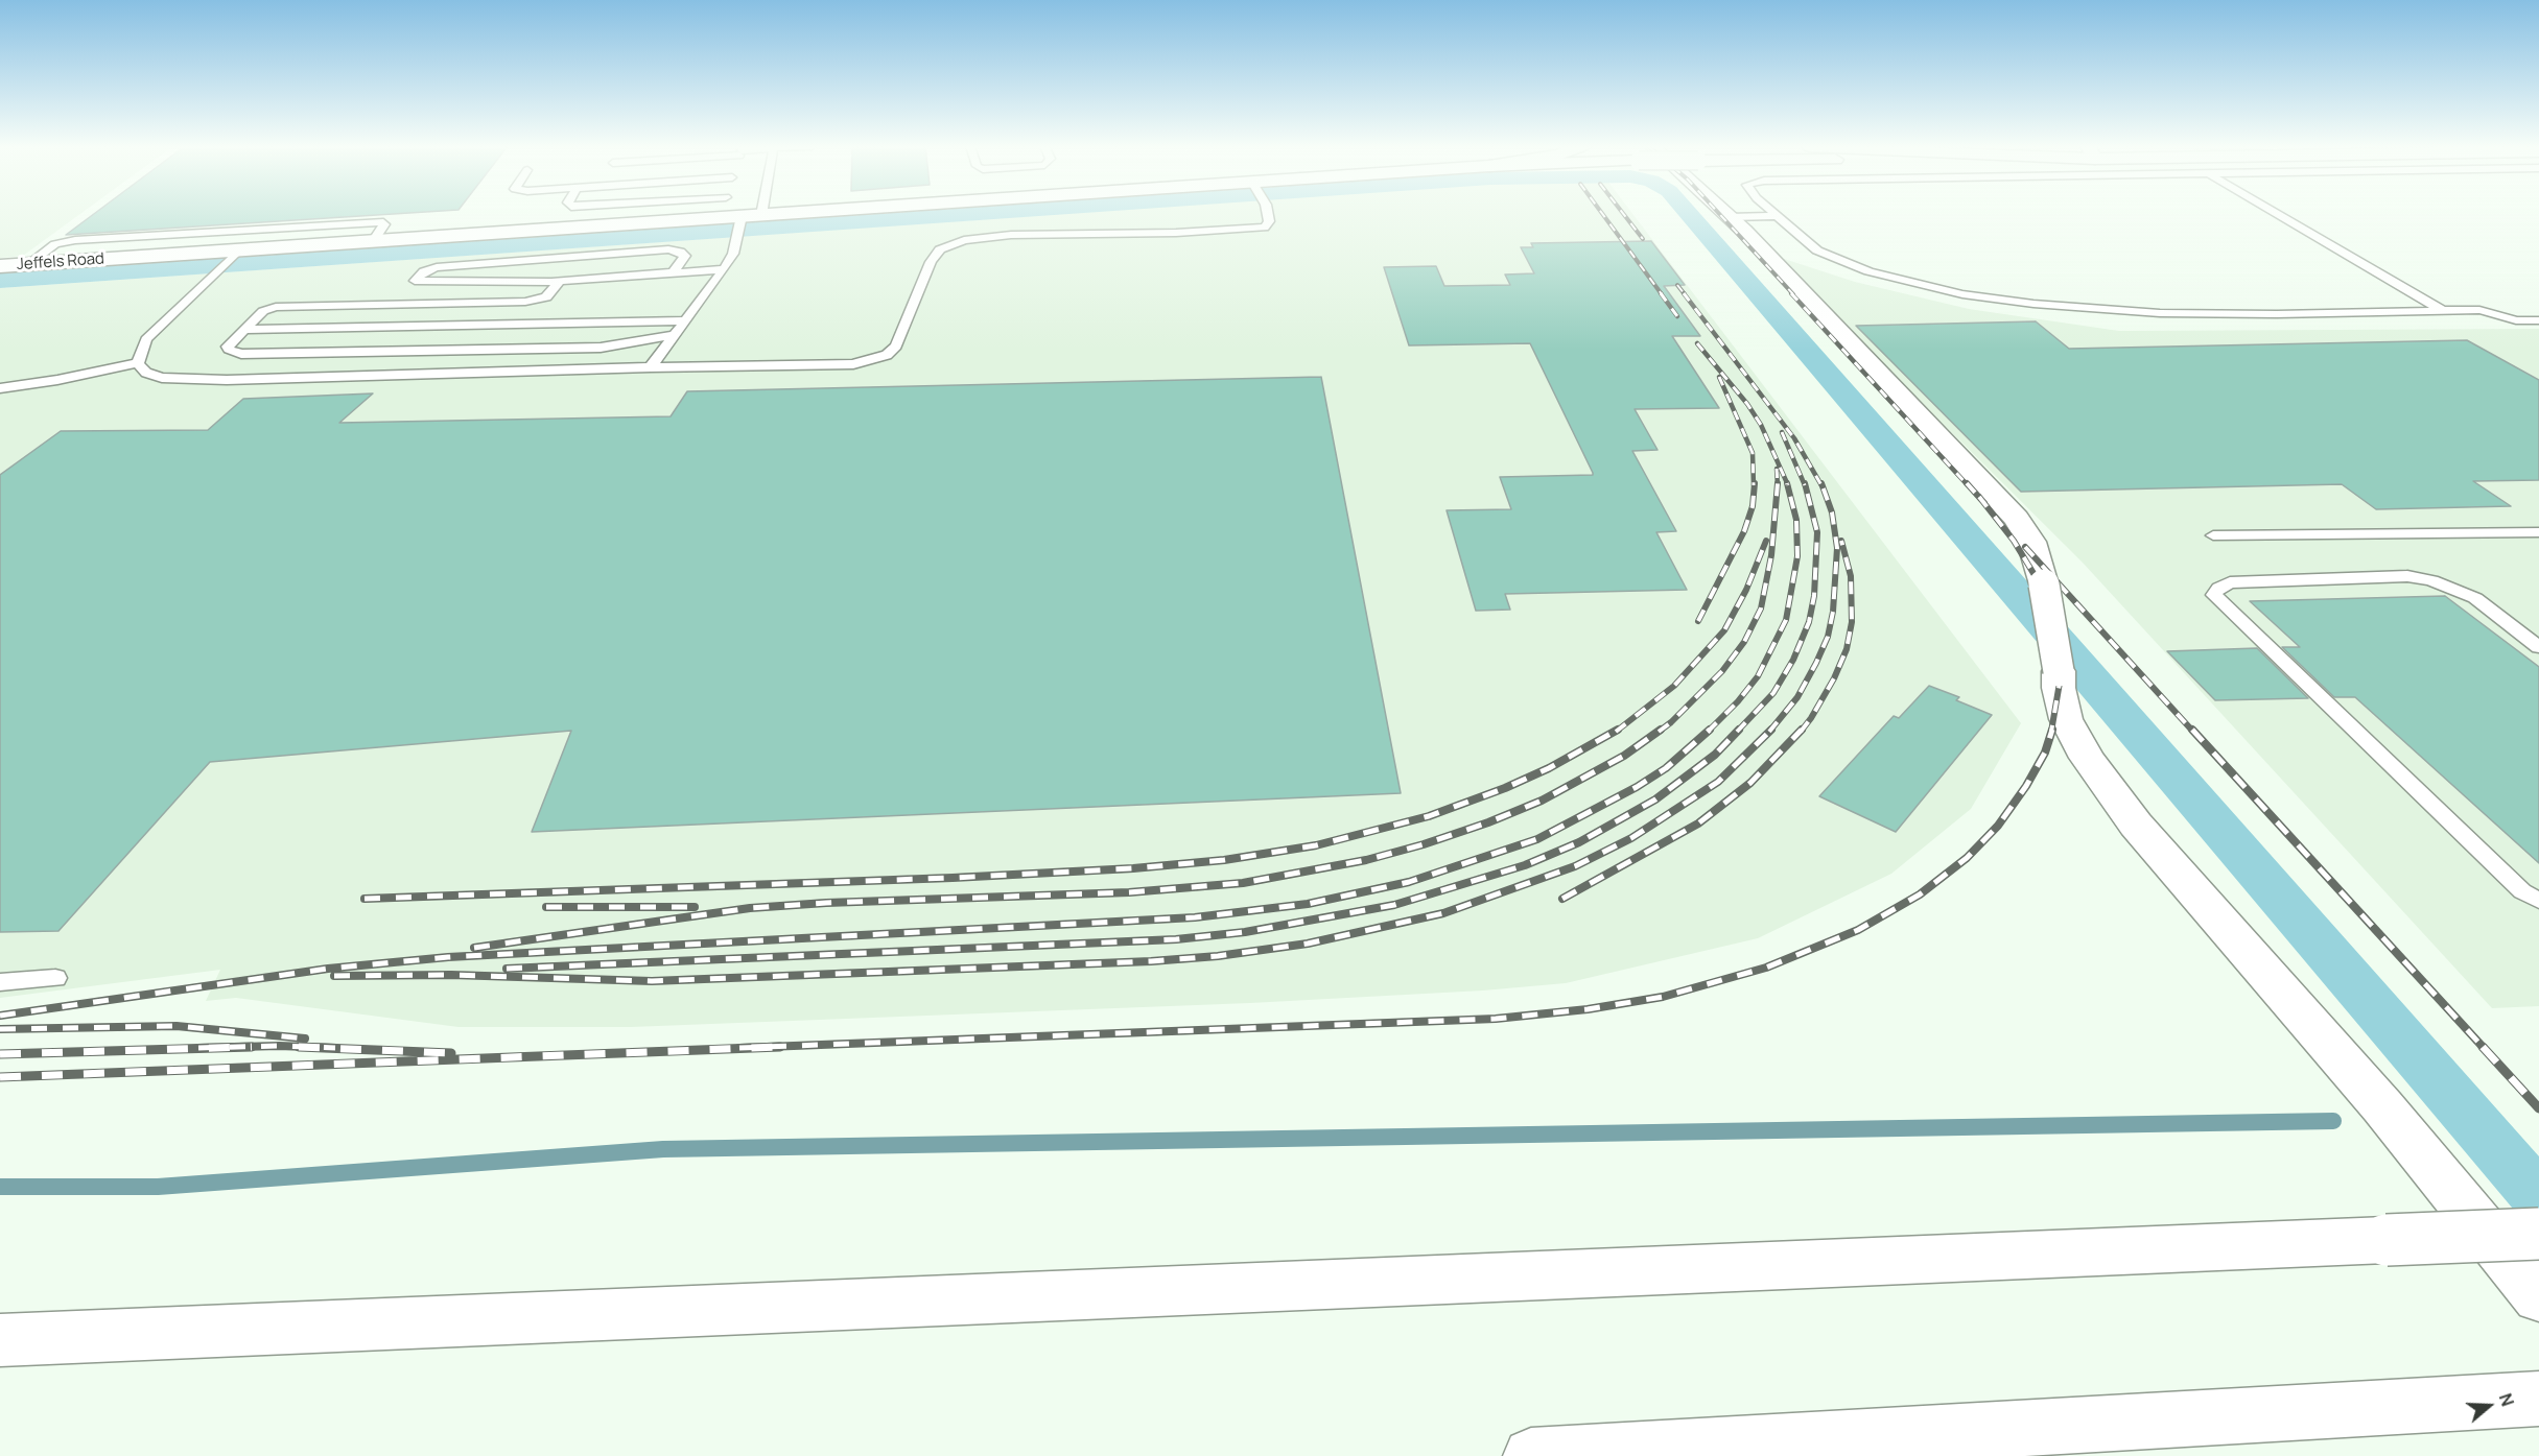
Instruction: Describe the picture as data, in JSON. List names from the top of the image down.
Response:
{
  "streets": {
    "main road": ["Jeffels Road"]
  },
  "north": "right"
}
